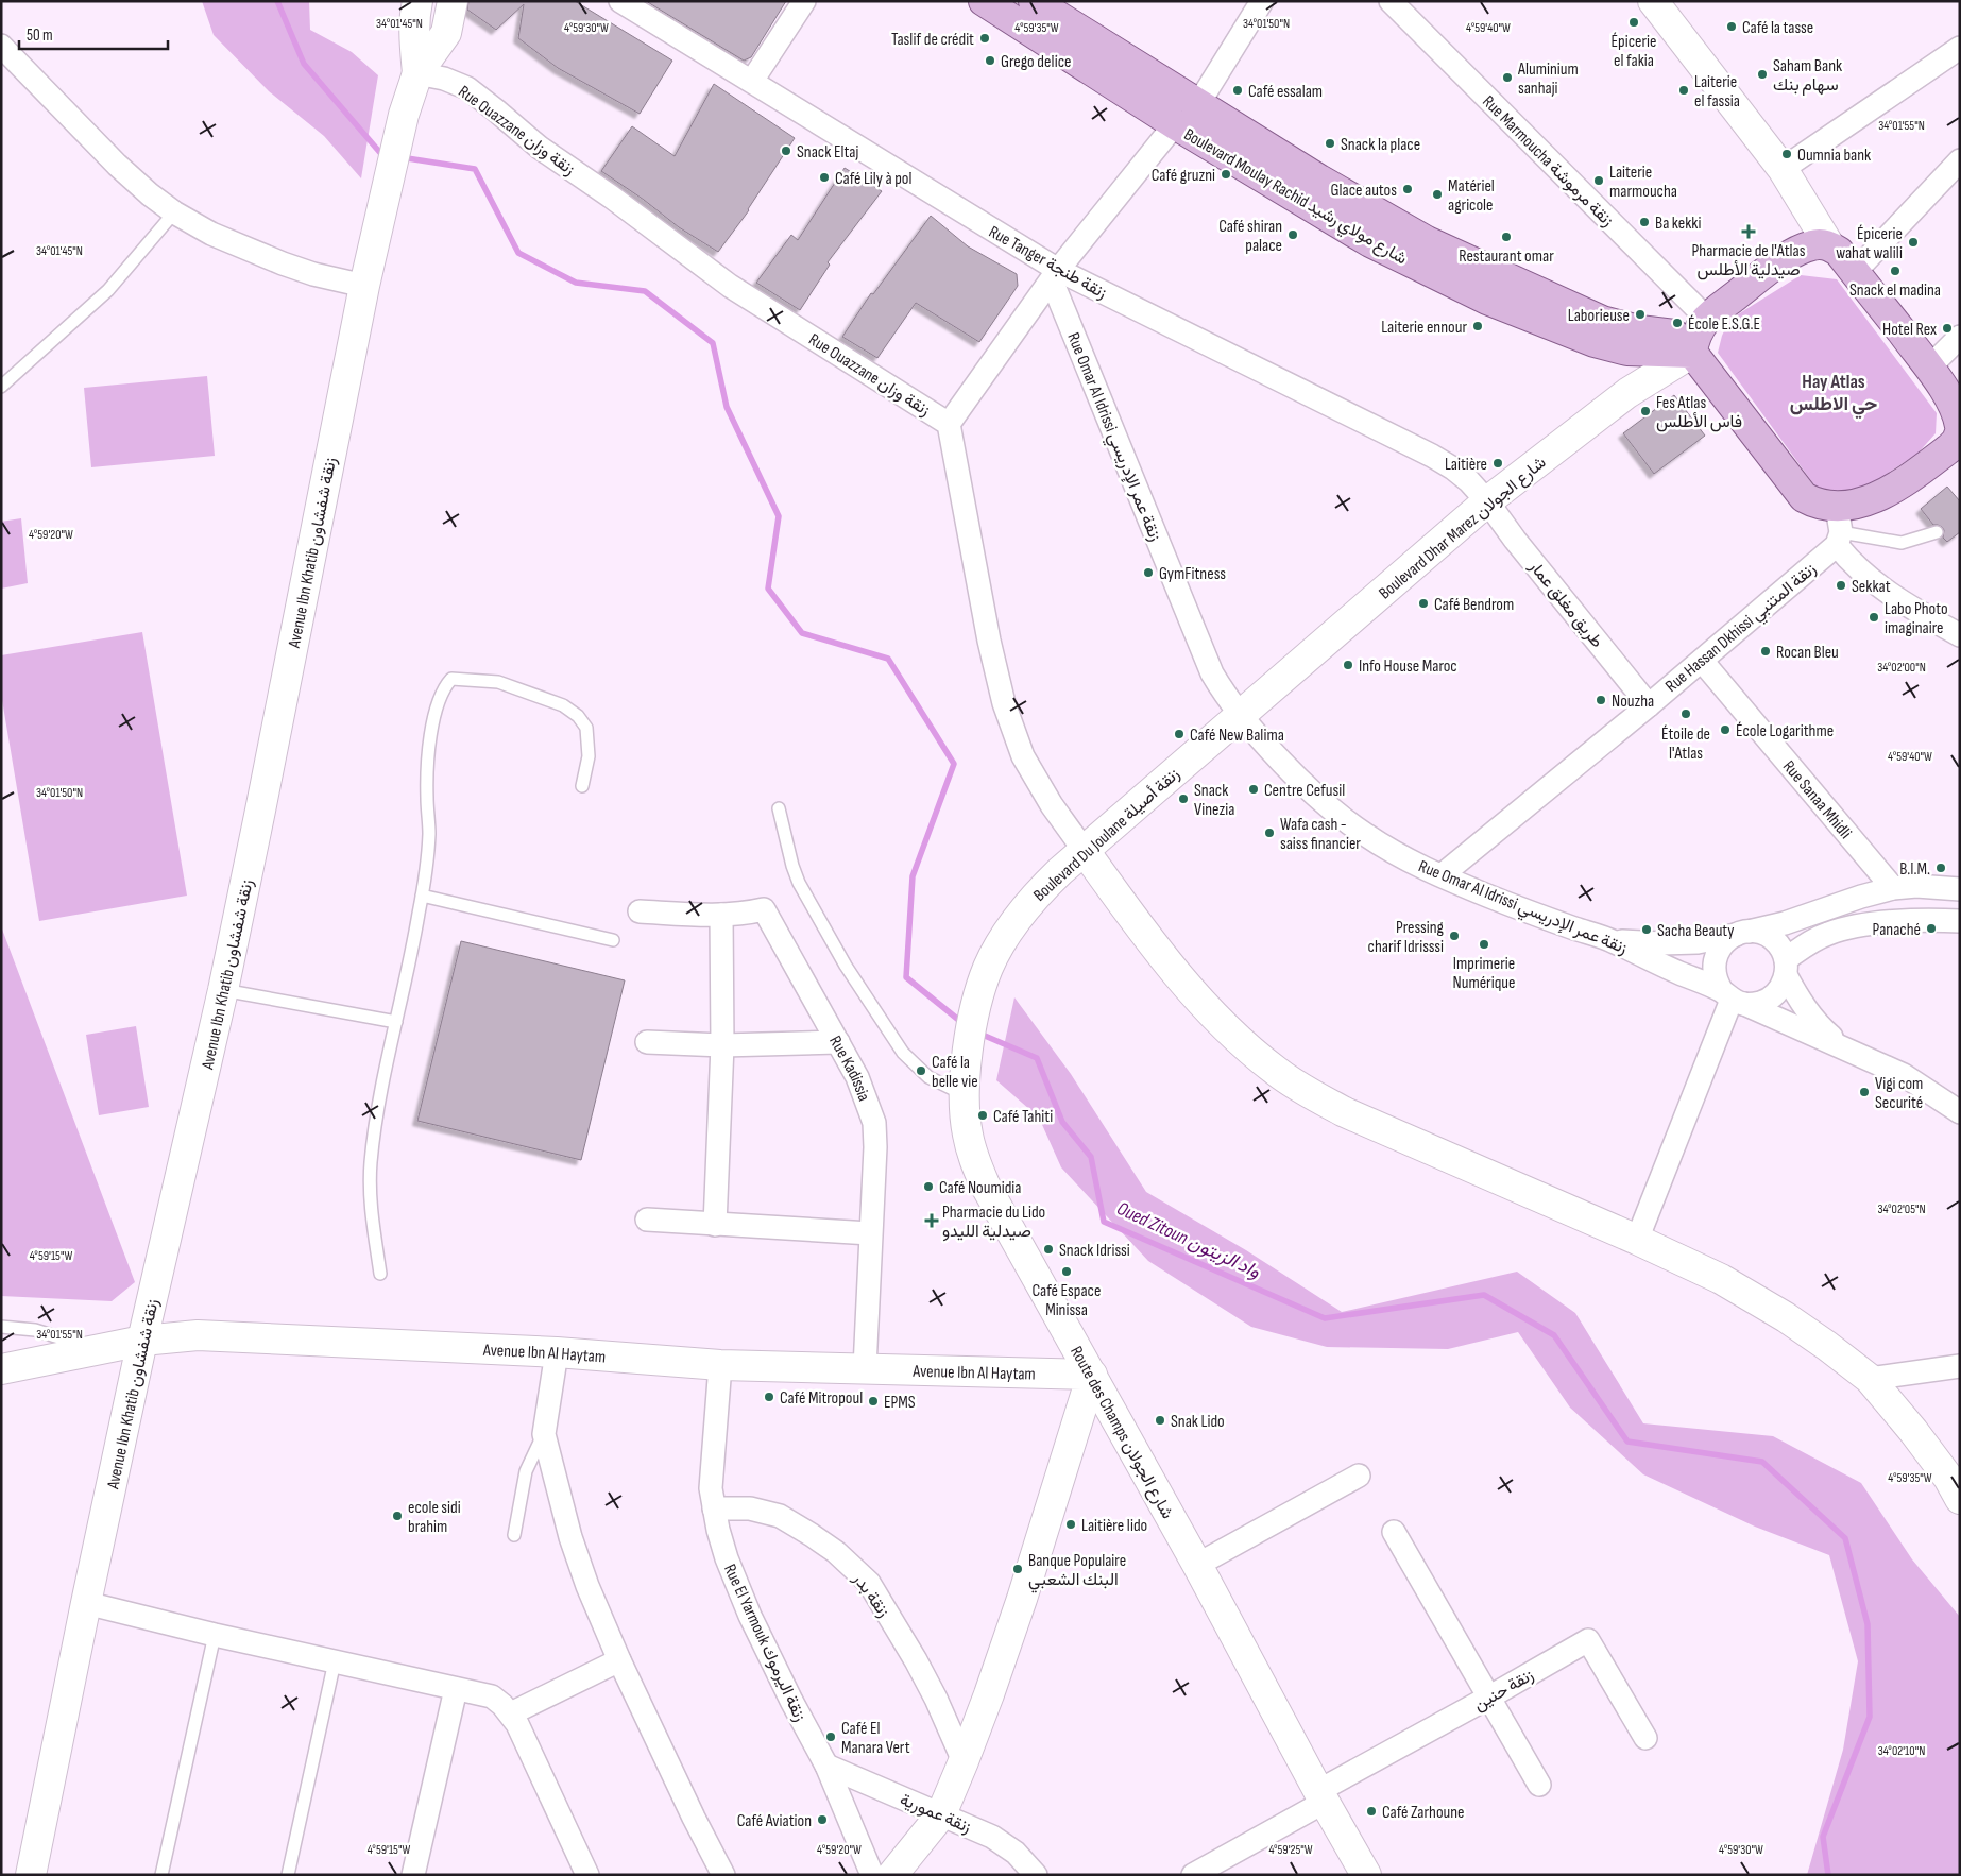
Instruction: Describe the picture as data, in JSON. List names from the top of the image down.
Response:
{
  "streets": {
    "main road": ["Boulevard Moulay Rachid شارع مولاي رشيد"],
    "street": [
      "Rue Ouazzane زنقة وزان",
      "Rue Marmoucha زنقة مرموشة",
      "Rue Tanger زنقة طنجة",
      "Rue Omar Al Idrissi زنقة عمر الإدريسي",
      "Boulevard Dhar Marez شارع الجولان",
      "Avenue Ibn Khatib زنقة شفشاون",
      "طريق مغلق عمار",
      "Rue Hassan Dkhissi زنقة المتنبي",
      "Rue Sanaa Mhidli",
      "Boulevard Du Joulane زنقة أصيلة",
      "Rue Kadissia",
      "Avenue Ibn Al Haytam",
      "Route des Champs شارع الجولان",
      "زنقة بدر",
      "Rue El Yarmouk زنقة اليرموك",
      "زنقة حنين",
      "زنقة عمورية"
    ]
  },
  "crossings": [
    ["Rue Ouazzane زنقة وزان", "Avenue Ibn Khatib زنقة شفشاون"],
    ["Rue Ouazzane زنقة وزان", "Boulevard Du Joulane زنقة أصيلة"],
    ["Rue Marmoucha زنقة مرموشة", "Boulevard Moulay Rachid شارع مولاي رشيد"],
    ["Rue Marmoucha زنقة مرموشة", "Boulevard Dhar Marez شارع الجولان"],
    ["Boulevard Moulay Rachid شارع مولاي رشيد", "Boulevard Dhar Marez شارع الجولان"],
    ["Rue Tanger زنقة طنجة", "Rue Omar Al Idrissi زنقة عمر الإدريسي"],
    ["Rue Tanger زنقة طنجة", "Boulevard Dhar Marez شارع الجولان"],
    ["Rue Tanger زنقة طنجة", "طريق مغلق عمار"],
    ["Rue Omar Al Idrissi زنقة عمر الإدريسي", "Boulevard Dhar Marez شارع الجولان"],
    ["Rue Omar Al Idrissi زنقة عمر الإدريسي", "Rue Hassan Dkhissi زنقة المتنبي"],
    ["Rue Omar Al Idrissi زنقة عمر الإدريسي", "Boulevard Du Joulane زنقة أصيلة"],
    ["Boulevard Dhar Marez شارع الجولان", "طريق مغلق عمار"],
    ["Boulevard Dhar Marez شارع الجولان", "Boulevard Du Joulane زنقة أصيلة"],
    ["Avenue Ibn Khatib زنقة شفشاون", "Avenue Ibn Al Haytam"],
    ["طريق مغلق عمار", "Rue Hassan Dkhissi زنقة المتنبي"],
    ["Rue Hassan Dkhissi زنقة المتنبي", "Rue Sanaa Mhidli"],
    ["Boulevard Du Joulane زنقة أصيلة", "Route des Champs شارع الجولان"],
    ["Rue Kadissia", "Avenue Ibn Al Haytam"],
    ["Avenue Ibn Al Haytam", "Route des Champs شارع الجولان"],
    ["Avenue Ibn Al Haytam", "Rue El Yarmouk زنقة اليرموك"],
    ["Route des Champs شارع الجولان", "زنقة حنين"],
    ["زنقة بدر", "Rue El Yarmouk زنقة اليرموك"],
    ["Rue El Yarmouk زنقة اليرموك", "زنقة عمورية"]
  ],
  "districts": ["Hay Atlas حي الاطلس"],
  "water": ["Oued Zitoun واد الزيتون"],
  "places": {
    "other": [
      "Épicerie el fakia",
      "Café la tasse",
      "Taslif de crédit",
      "Grego delice",
      "Saham Bank سهام بنك",
      "Aluminium sanhaji",
      "Café essalam",
      "Laiterie el fassia",
      "Snack la place",
      "Snack Eltaj",
      "Oumnia bank",
      "Café gruzni",
      "Café Lily à pol",
      "Laiterie marmoucha",
      "Glace autos",
      "Matériel agricole",
      "Ba kekki",
      "Café shiran palace",
      "Restaurant omar",
      "Épicerie wahat walili",
      "Snack el madina",
      "Laborieuse",
      "École E.S.G.E",
      "Laiterie ennour",
      "Hotel Rex",
      "Fes Atlas فاس الأطلس",
      "Laitière",
      "GymFitness",
      "Sekkat",
      "Café Bendrom",
      "Labo Photo imaginaire",
      "Rocan Bleu",
      "Info House Maroc",
      "Nouzha",
      "Étoile de l'Atlas",
      "École Logarithme",
      "Café New Balima",
      "Centre Cefusil",
      "Snack Vinezia",
      "Wafa cash - saiss financier",
      "B.I.M.",
      "Panaché",
      "Sacha Beauty",
      "Pressing charif Idrisssi",
      "Imprimerie Numérique",
      "Café la belle vie",
      "Vigi com Securité",
      "Café Tahiti",
      "Café Noumidia",
      "Snack Idrissi",
      "Café Espace Minissa",
      "Café Mitropoul",
      "EPMS",
      "Snak Lido",
      "ecole sidi brahim",
      "Laitière lido",
      "Banque Populaire البنك الشعبي",
      "Café El Manara Vert",
      "Café Zarhoune",
      "Café Aviation"
    ],
    "health": ["Pharmacie de l'Atlas صيدلية الأطلس", "Pharmacie du Lido صيدلية الليدو"]
  },
  "scale_bar": "50 m",
  "coordinates": [
    "34°01'45\"N",
    "34°01'50\"N",
    "4°59'30\"W",
    "4°59'35\"W",
    "4°59'40\"W",
    "34°01'55\"N",
    "4°59'20\"W",
    "34°02'00\"N",
    "34°02'05\"N",
    "4°59'15\"W",
    "34°02'10\"N",
    "4°59'25\"W"
  ]
}
